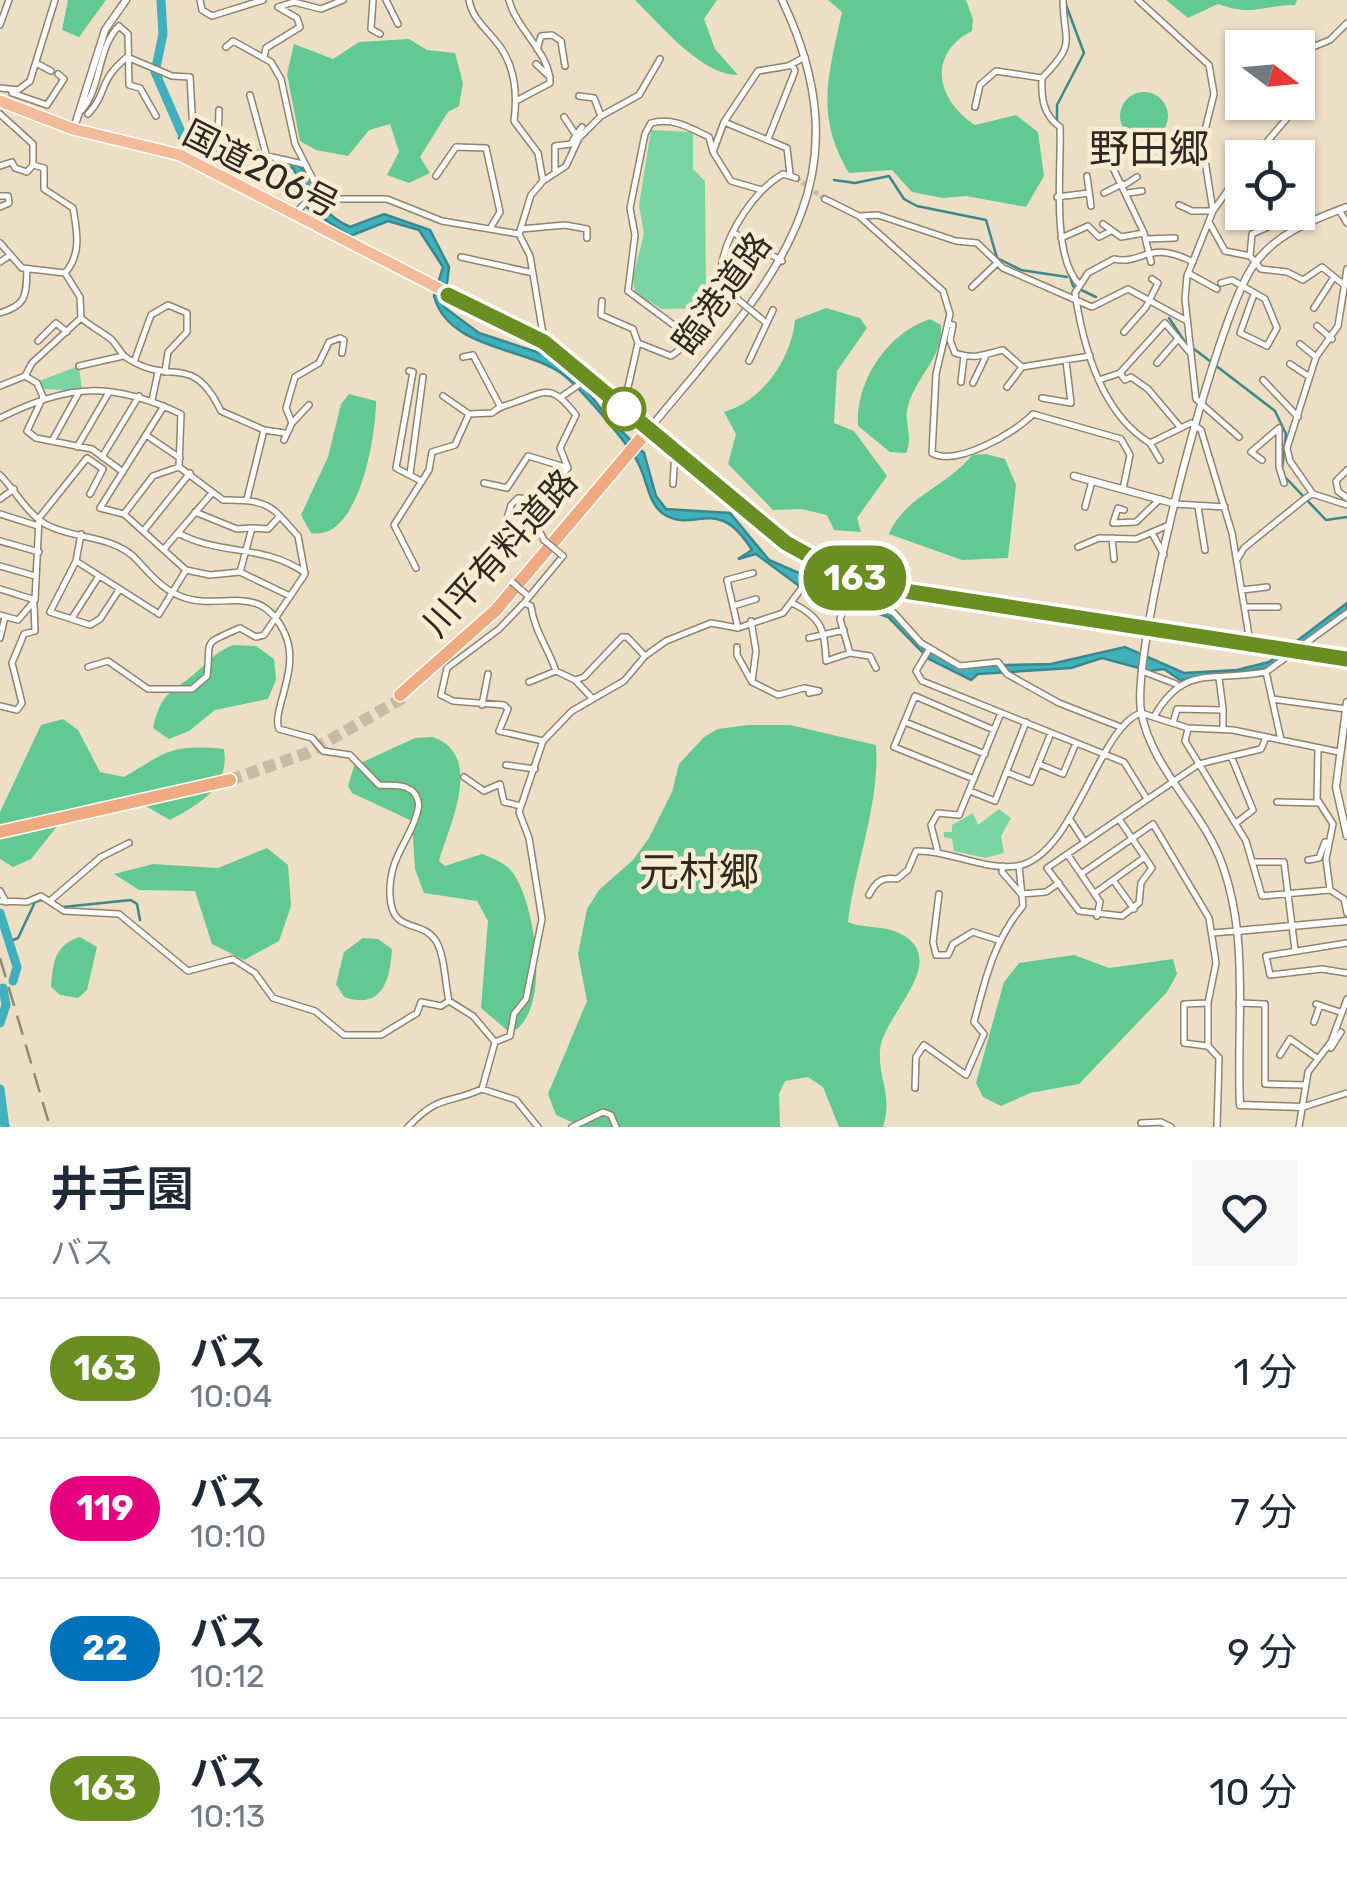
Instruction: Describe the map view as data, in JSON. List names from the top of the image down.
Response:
{
  "streets": {
    "highway": ["国道206号", "川平有料道路"],
    "street": ["臨港道路"]
  },
  "crossings": [
    ["臨港道路", "川平有料道路"]
  ],
  "districts": ["野田郷", "元村郷"],
  "lines": ["bus line 163"],
  "north": "right",
  "page": {
    "on_map": "163",
    "heading": ["井手園", "バス"],
    "list": [
      {
        "mark": "163",
        "name": "バス",
        "note": "10:04",
        "value": "1 分"
      },
      {
        "mark": "119",
        "name": "バス",
        "note": "10:10",
        "value": "7 分"
      },
      {
        "mark": "22",
        "name": "バス",
        "note": "10:12",
        "value": "9 分"
      },
      {
        "mark": "163",
        "name": "バス",
        "note": "10:13",
        "value": "10 分"
      }
    ]
  }
}
